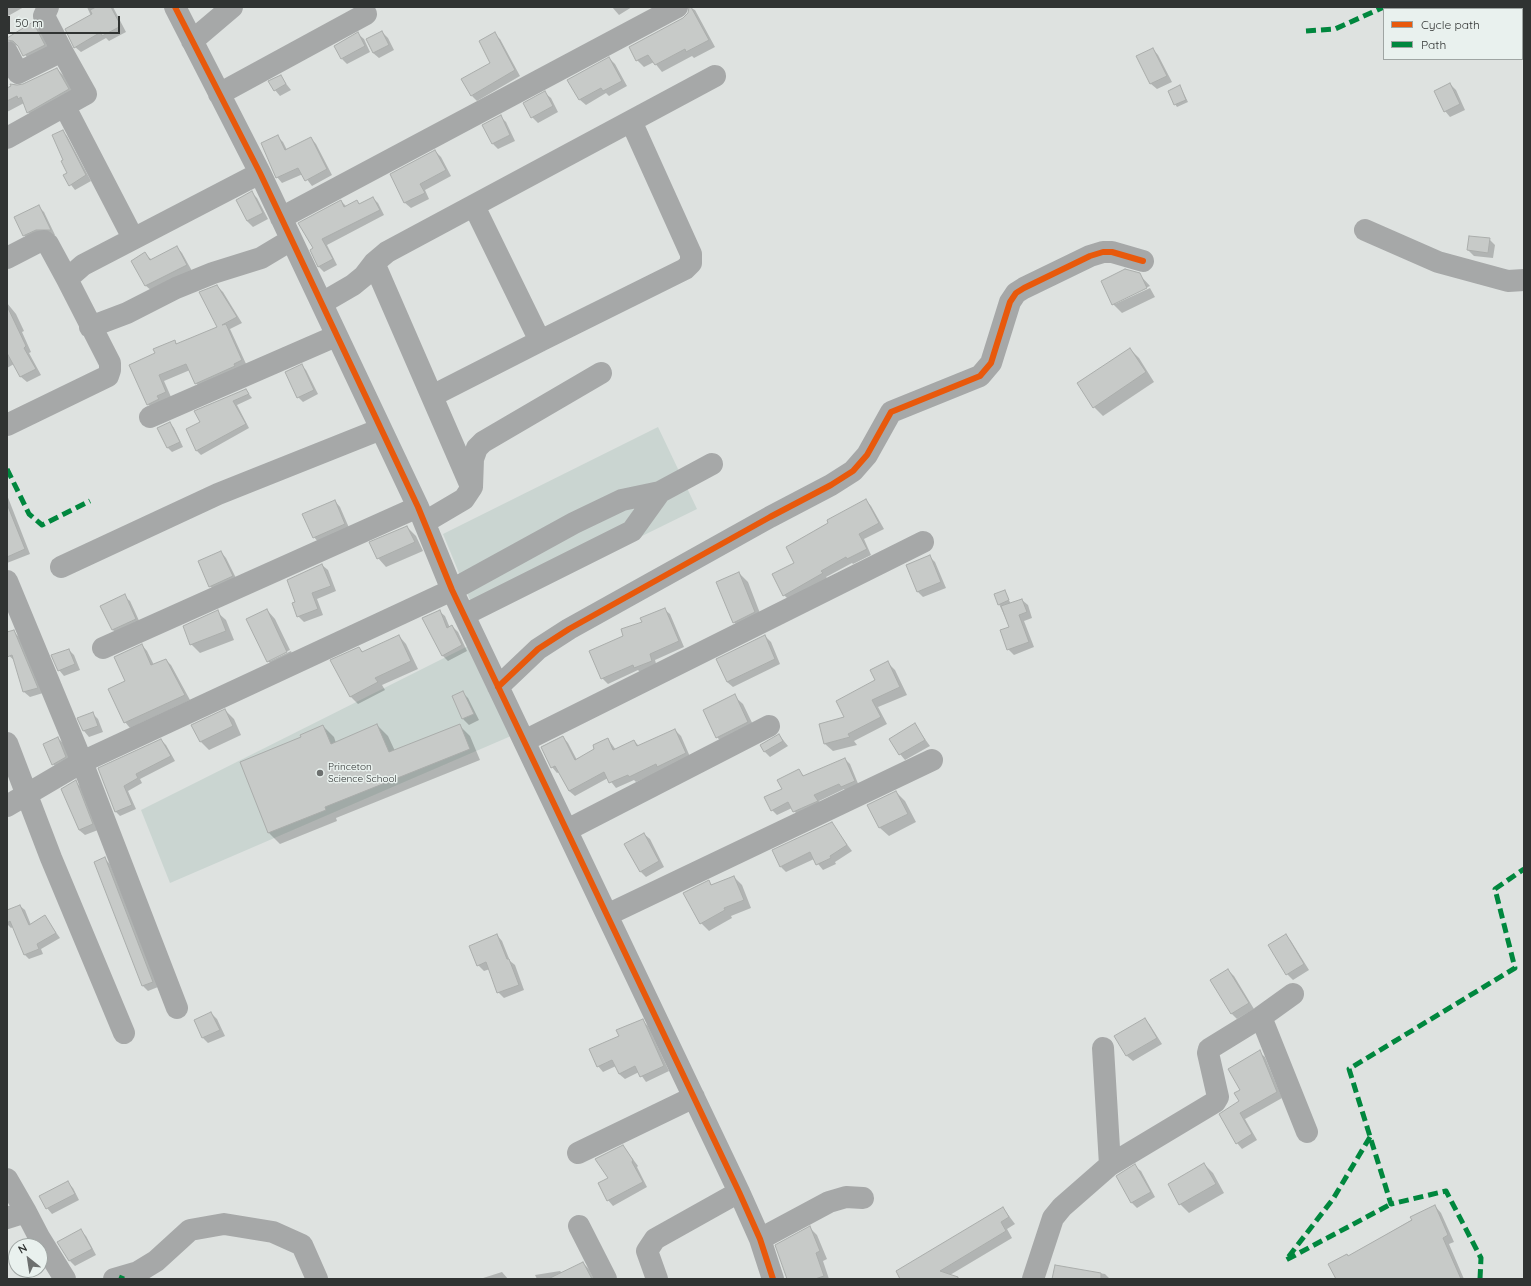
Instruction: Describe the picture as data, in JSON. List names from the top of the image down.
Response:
{
  "places": ["Princeton Science School"],
  "legend": ["Cycle path", "Path"],
  "scale_bar": "50 m",
  "north": "top left"
}
